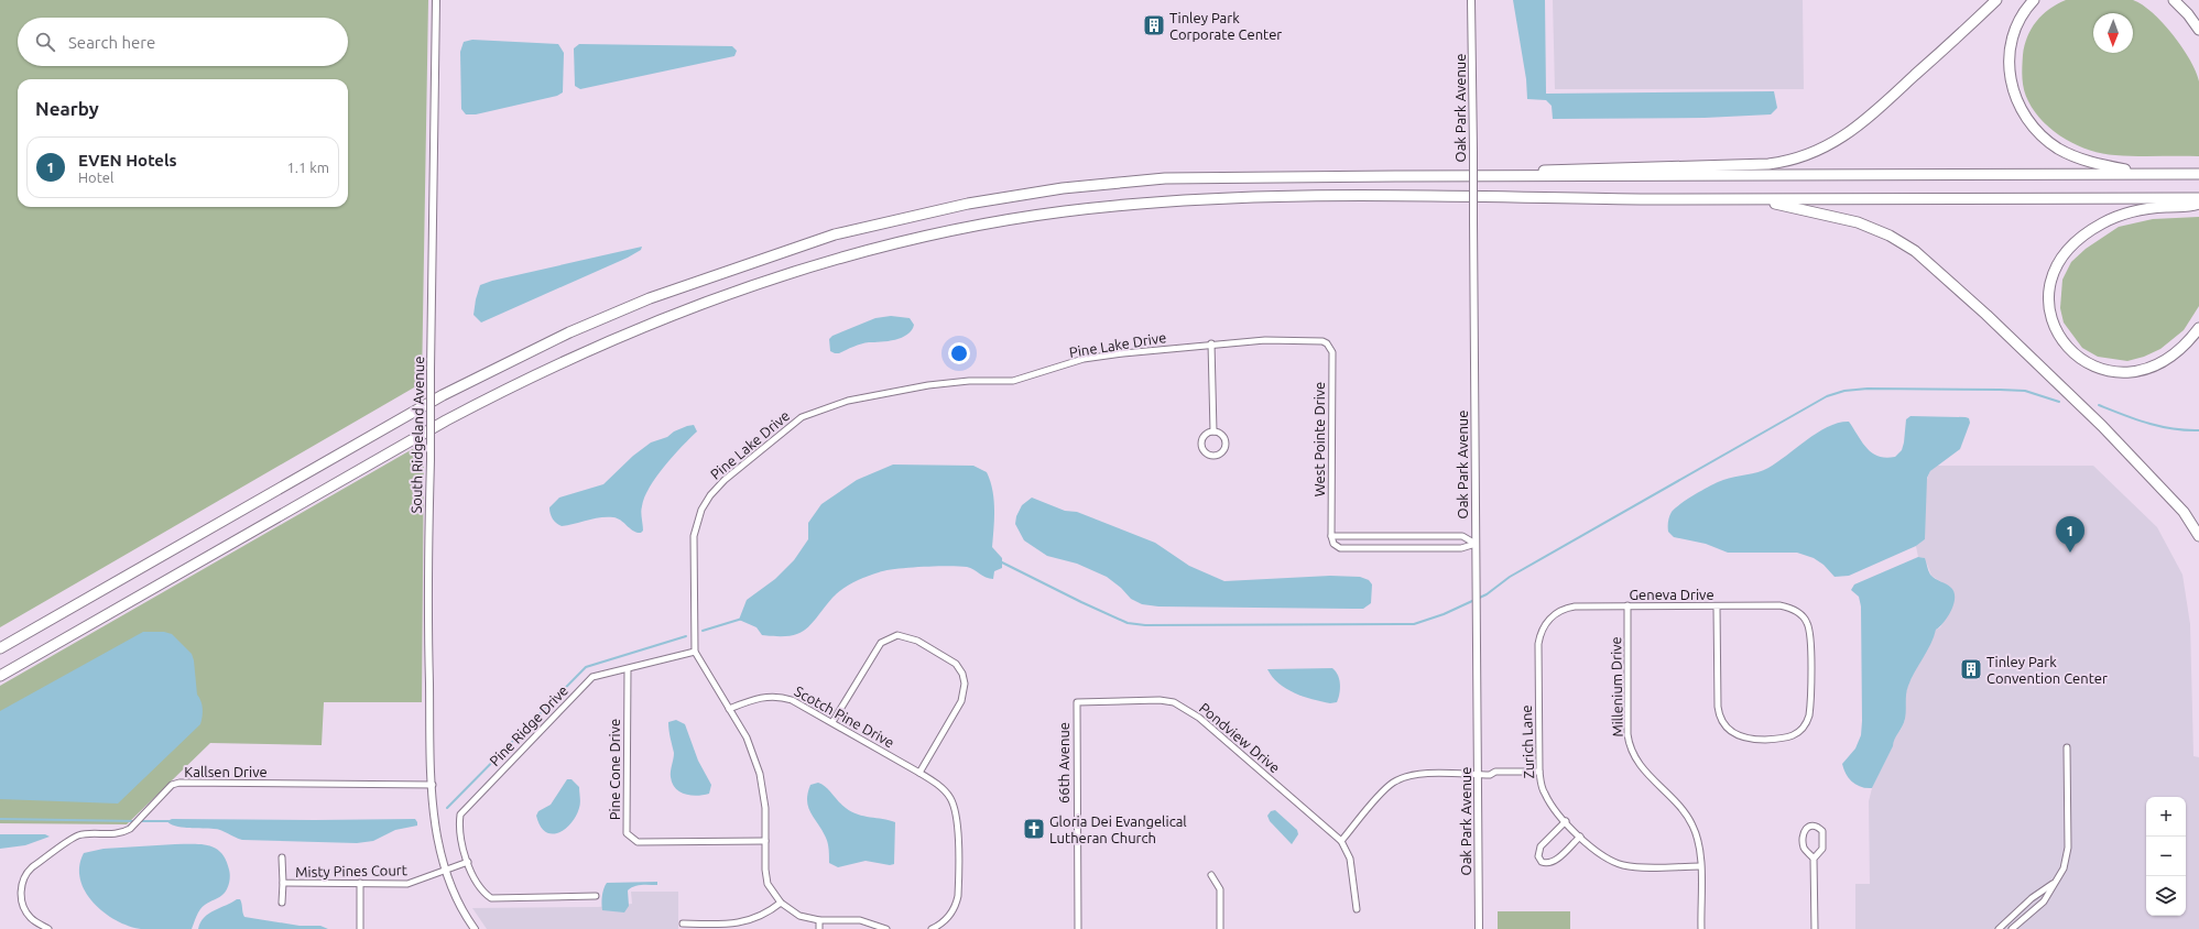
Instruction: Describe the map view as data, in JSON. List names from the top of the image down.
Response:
{
  "streets": {
    "street": [
      "Oak Park Avenue",
      "Pine Lake Drive",
      "South Ridgeland Avenue",
      "West Pointe Drive",
      "Geneva Drive",
      "Millenium Drive",
      "Scotch Pine Drive",
      "Pine Ridge Drive",
      "Pondview Drive",
      "Zurich Lane",
      "66th Avenue",
      "Pine Cone Drive",
      "Kallsen Drive",
      "Misty Pines Court"
    ]
  },
  "crossings": [
    ["Pine Lake Drive", "West Pointe Drive"],
    ["Pine Lake Drive", "Pine Ridge Drive"],
    ["South Ridgeland Avenue", "Kallsen Drive"],
    ["South Ridgeland Avenue", "Misty Pines Court"],
    ["Geneva Drive", "Millenium Drive"],
    ["Geneva Drive", "Zurich Lane"],
    ["Millenium Drive", "Zurich Lane"],
    ["Pine Ridge Drive", "Pine Cone Drive"],
    ["Pondview Drive", "66th Avenue"]
  ],
  "places": {
    "building": ["Tinley Park Corporate Center", "Tinley Park Convention Center"],
    "church": ["Gloria Dei Evangelical Lutheran Church"]
  },
  "north": "bottom",
  "page": {
    "search": "Search here",
    "heading": "Nearby",
    "list": [
      {
        "mark": "1",
        "name": "EVEN Hotels",
        "note": "Hotel",
        "value": "1.1 km"
      }
    ],
    "pins": "1",
    "map_buttons": ["+", "−"]
  }
}
